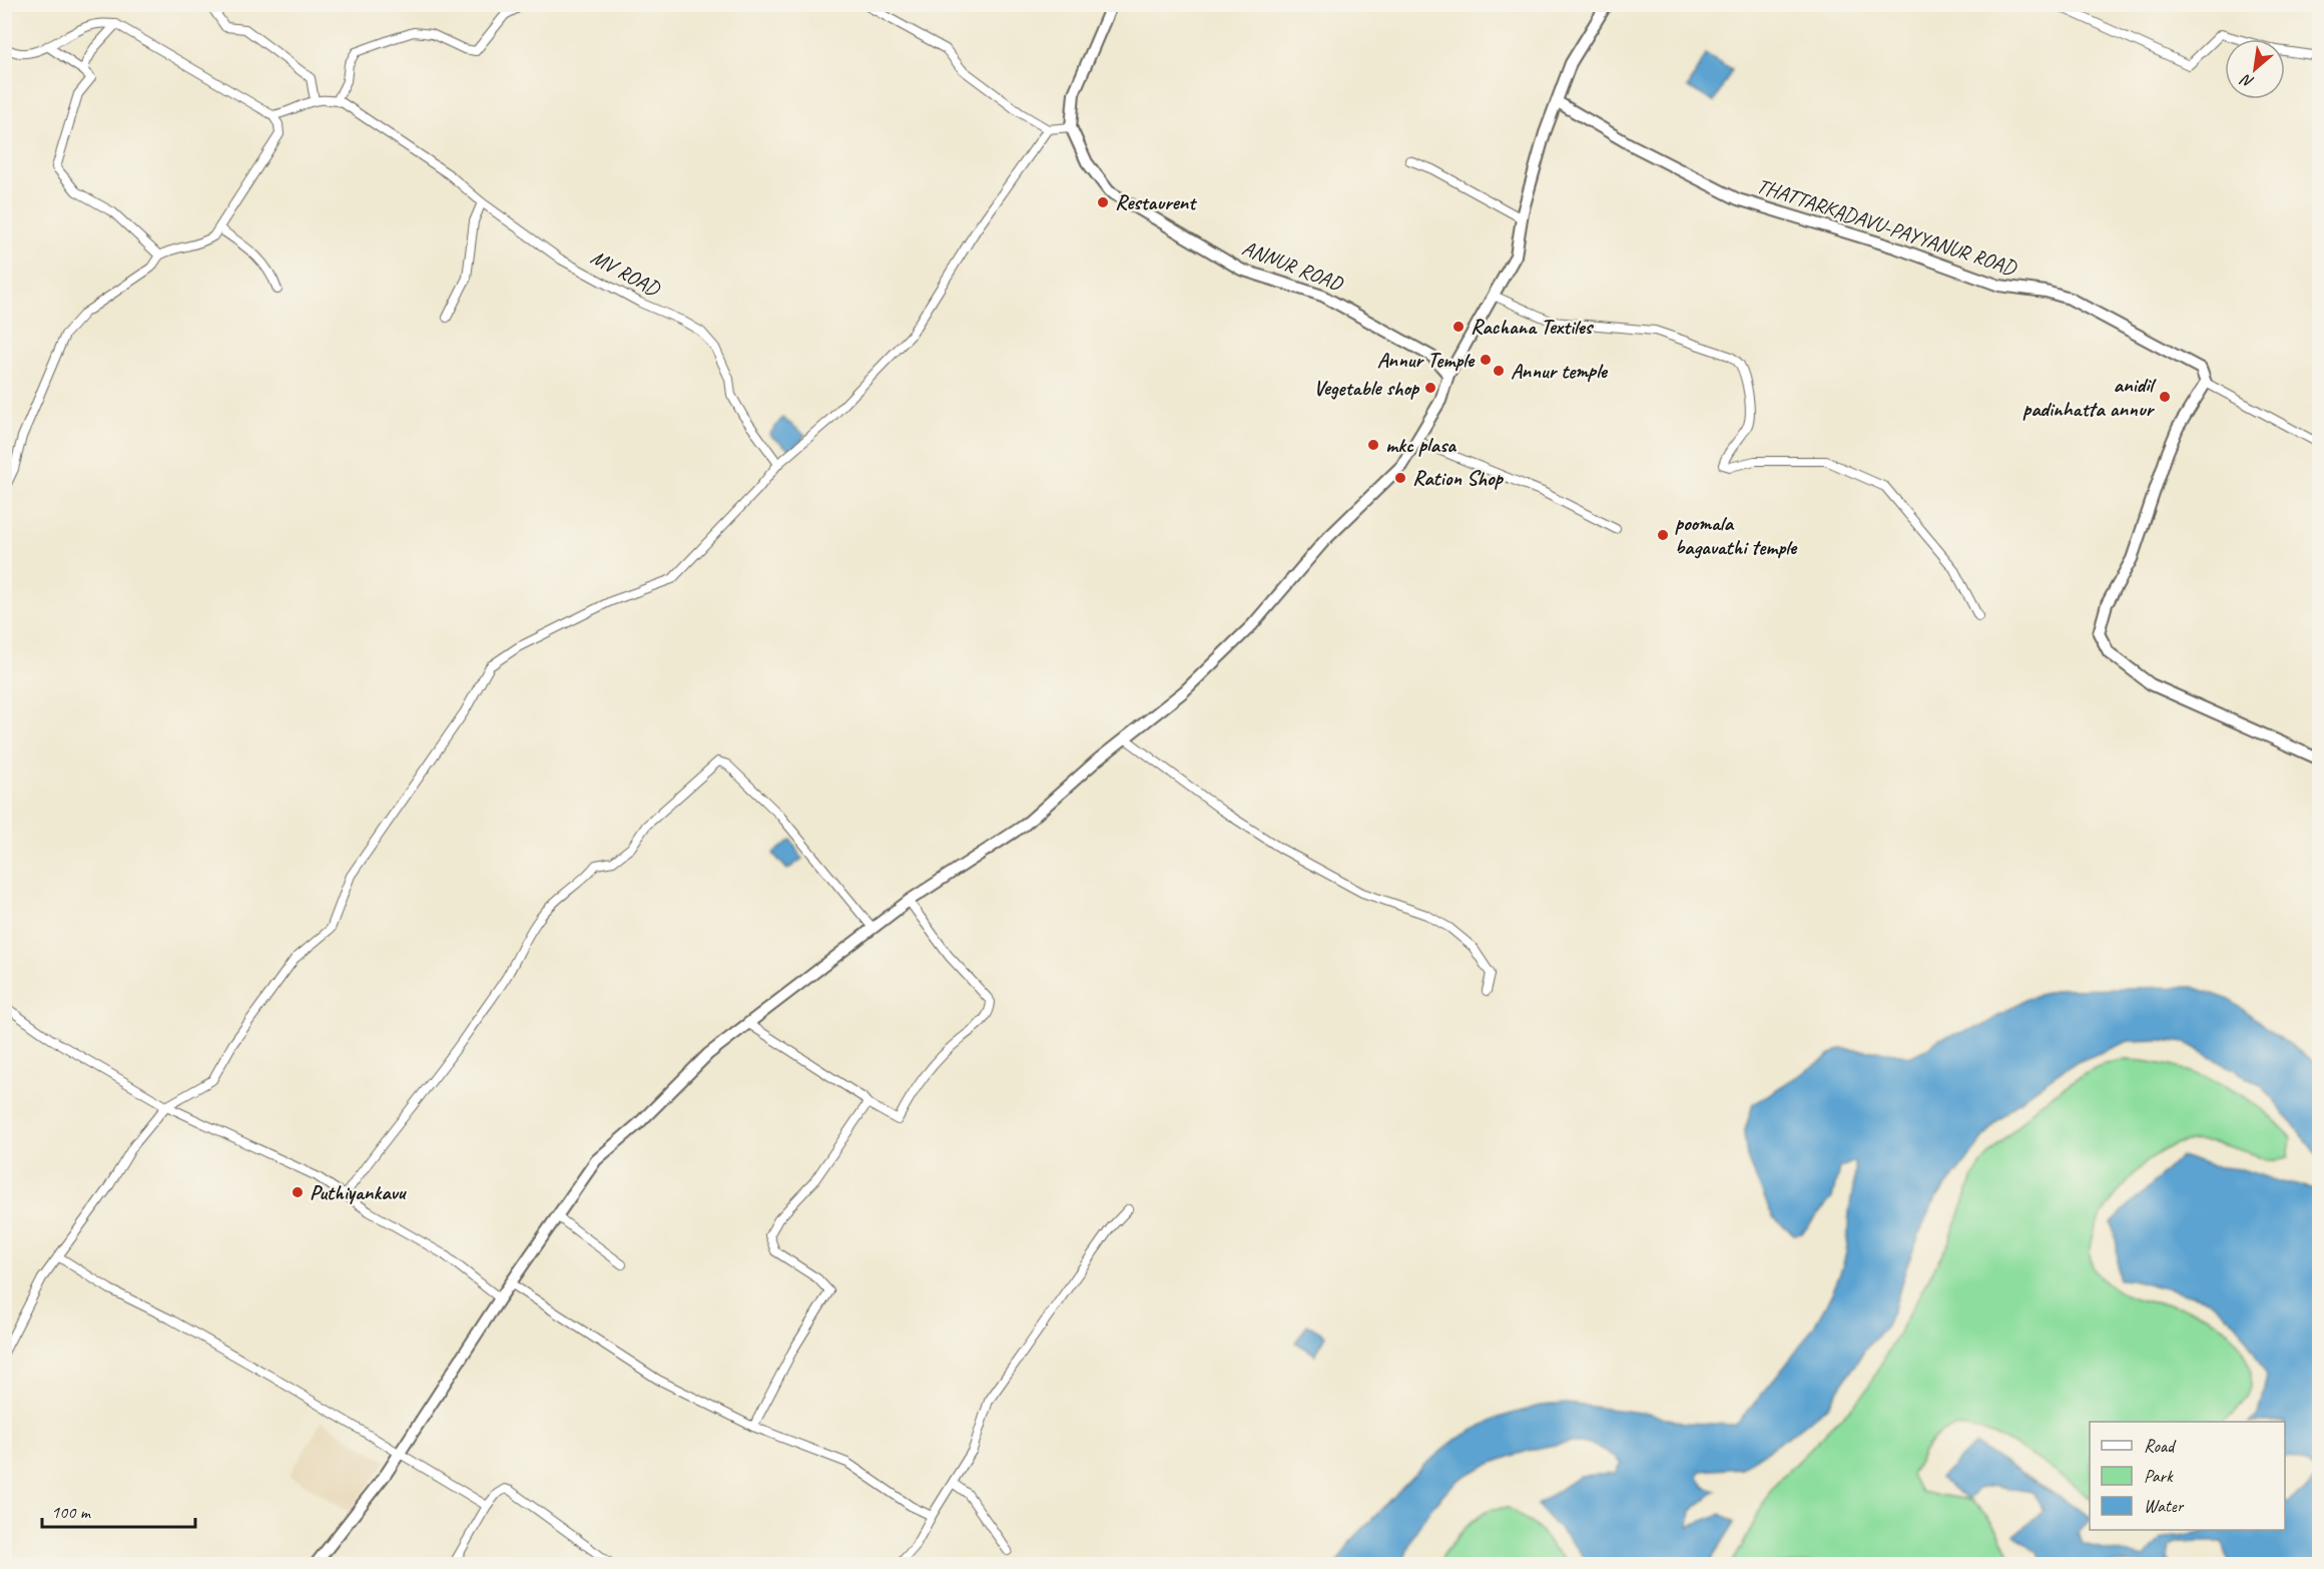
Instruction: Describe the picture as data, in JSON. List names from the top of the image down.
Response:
{
  "streets": {
    "main road": ["THATTARKADAVU-PAYYANUR ROAD", "ANNUR ROAD"],
    "street": ["MV ROAD"]
  },
  "places": [
    "Restaurent",
    "Rachana Textiles",
    "Annur Temple",
    "Annur temple",
    "Vegetable shop",
    "anidil padinhatta annur",
    "mkc plasa",
    "Ration Shop",
    "poomala bagavathi temple",
    "Puthiyankavu"
  ],
  "legend": ["Road", "Park", "Water"],
  "scale_bar": "100 m",
  "north": "bottom left"
}
